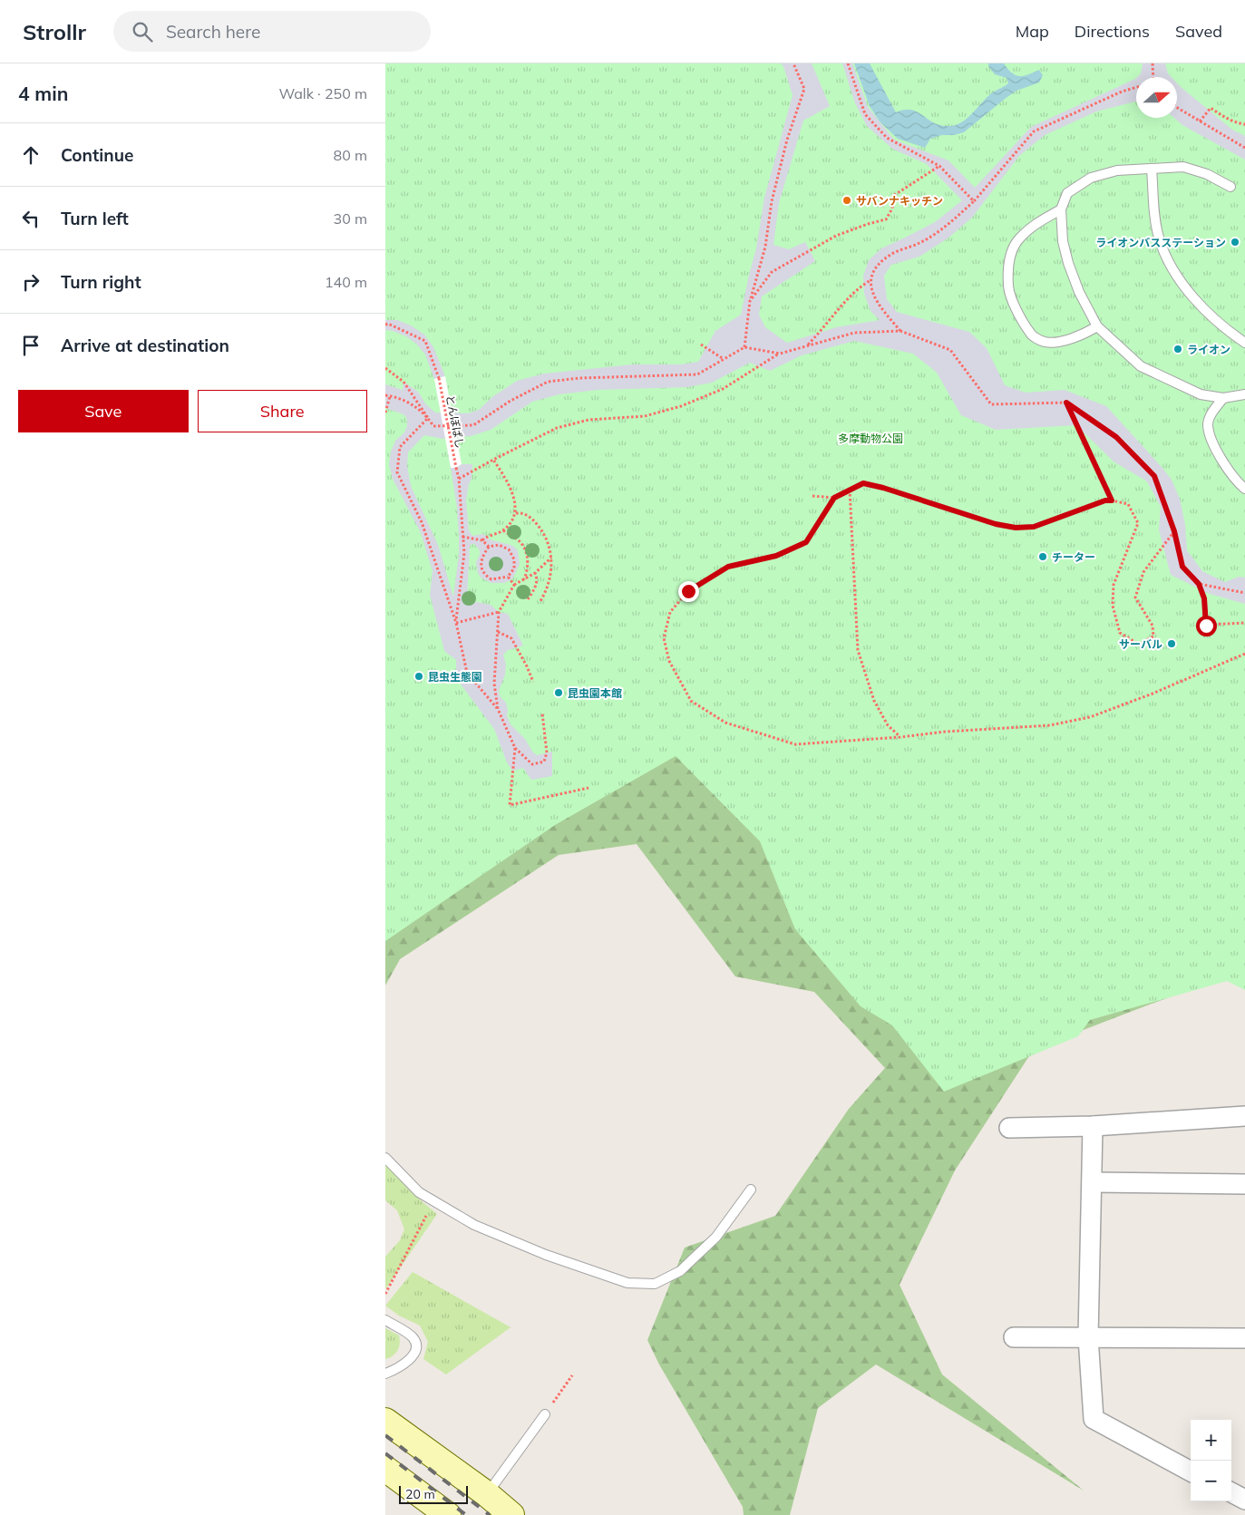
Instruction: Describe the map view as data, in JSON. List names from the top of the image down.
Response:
{
  "streets": {
    "path": ["とんぼばし"]
  },
  "parks": ["多摩動物公園"],
  "places": [
    "サバンナキッチン",
    "ライオンバスステーション",
    "ライオン",
    "チーター",
    "サーバル",
    "昆虫生態園",
    "昆虫園本館"
  ],
  "scale_bar": "20 m",
  "north": "right",
  "page": {
    "header": "Strollr",
    "search": "Search here",
    "nav": ["Map", "Directions", "Saved"],
    "heading": ["4 min", "Walk · 250 m"],
    "list": [
      ["Continue", "80 m"],
      ["Turn left", "30 m"],
      ["Turn right", "140 m"],
      "Arrive at destination"
    ],
    "buttons": ["Save", "Share"],
    "map_buttons": ["+", "−"],
    "scale": "20 m"
  }
}
